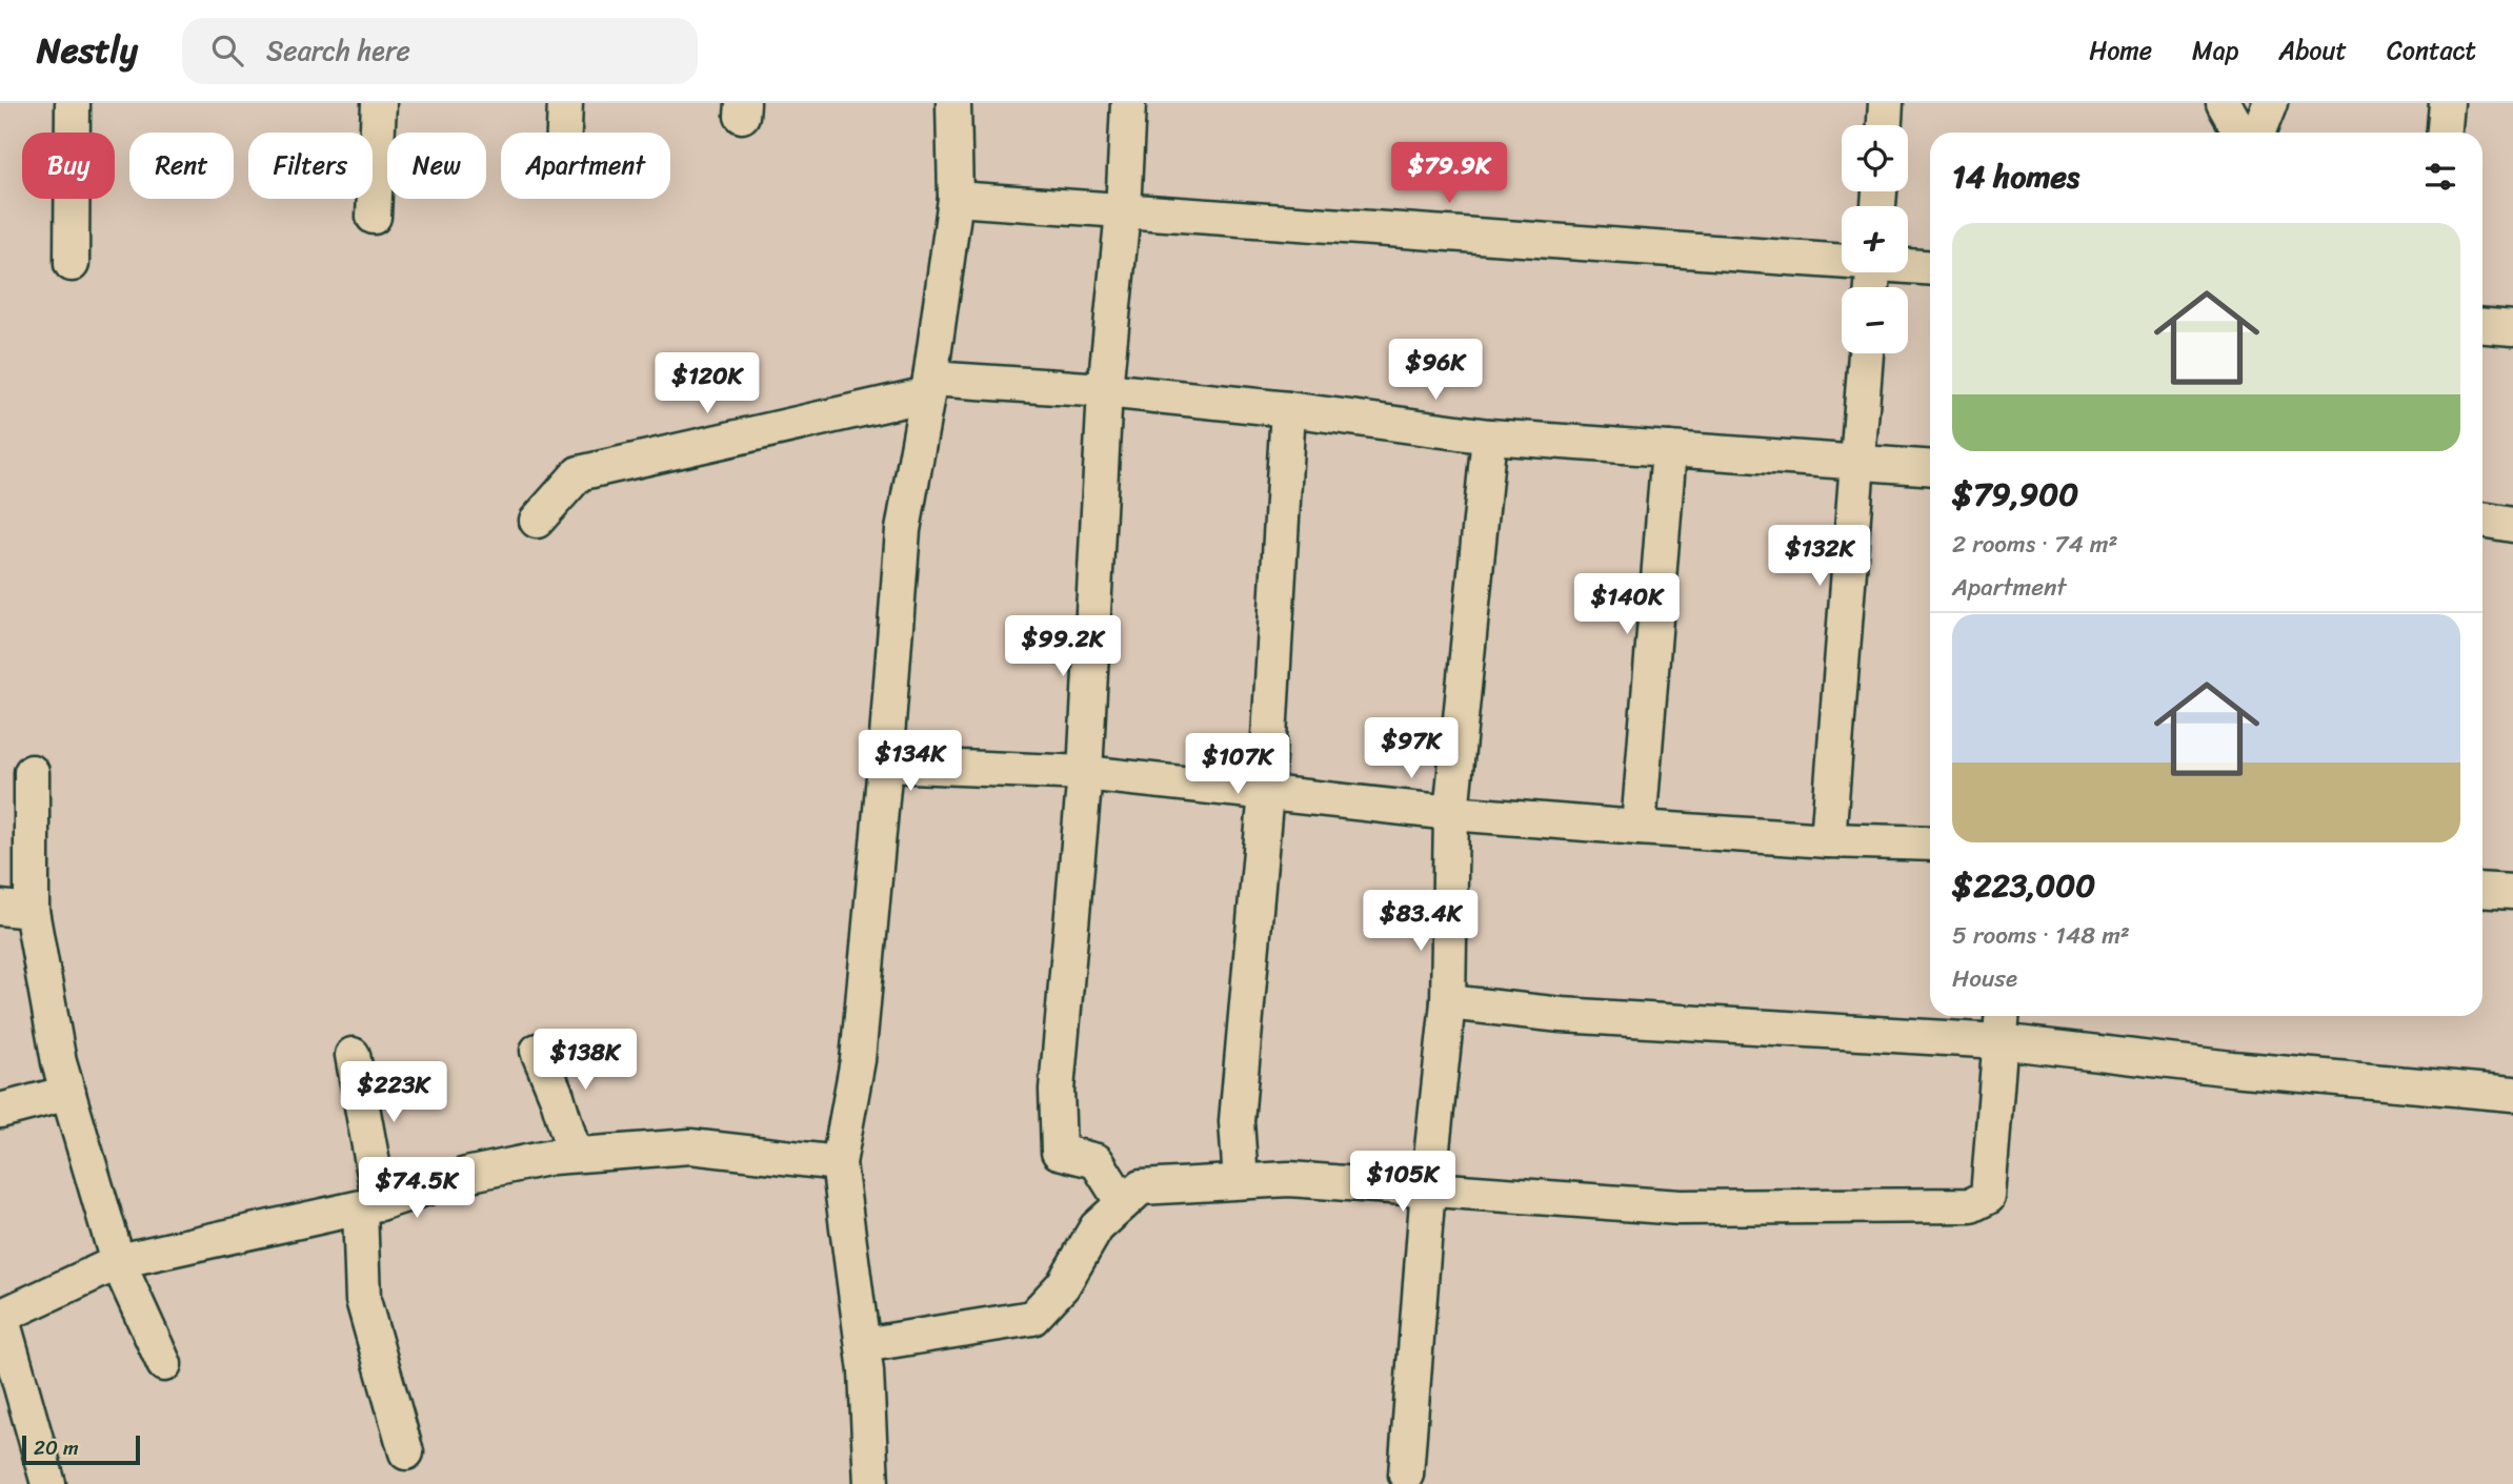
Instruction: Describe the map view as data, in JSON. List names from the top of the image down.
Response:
{
  "scale_bar": "20 m",
  "page": {
    "header": "Nestly",
    "search": "Search here",
    "nav": [
      "Home",
      "Map",
      "About",
      "Contact"
    ],
    "map_buttons": ["+", "−"],
    "chip": [
      "Buy",
      "Rent",
      "Filters",
      "New",
      "Apartment"
    ],
    "heading": "14 homes",
    "price": [
      "$79.9K",
      "$96K",
      "$120K",
      "$132K",
      "$140K",
      "$99.2K",
      "$97K",
      "$134K",
      "$107K",
      "$83.4K",
      "$138K",
      "$223K",
      "$105K",
      "$74.5K"
    ],
    "list": [
      {
        "name": "$79,900",
        "note": "2 rooms · 74 m² · Apartment"
      },
      {
        "name": "$223,000",
        "note": "5 rooms · 148 m² · House"
      }
    ],
    "scale": "20 m"
  }
}
